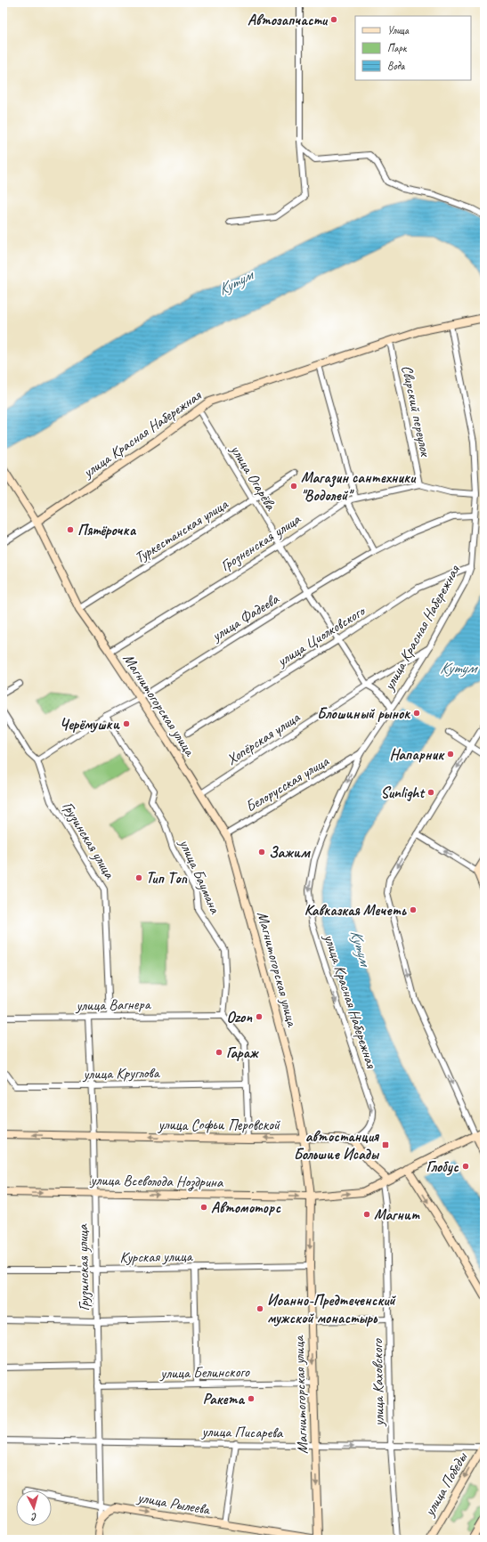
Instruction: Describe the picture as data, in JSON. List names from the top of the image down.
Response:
{
  "streets": {
    "main road": [
      "улица Красная Набережная",
      "Магнитогорская улица",
      "Грузинская улица",
      "улица Софьи Перовской",
      "улица Всеволода Ноздрина",
      "улица Победы",
      "улица Рылеева"
    ],
    "street": [
      "Свирский переулок",
      "улица Огарёва",
      "Туркестанская улица",
      "Грозненская улица",
      "улица Фадеева",
      "улица Циолковского",
      "Хопёрская улица",
      "Белорусская улица",
      "улица Баумана",
      "улица Вагнера",
      "улица Круглова",
      "Курская улица",
      "улица Белинского",
      "улица Каховского",
      "улица Писарева"
    ]
  },
  "crossings": [
    ["Свирский переулок", "улица Красная Набережная"],
    ["Свирский переулок", "Грозненская улица"],
    ["улица Красная Набережная", "улица Огарёва"],
    ["улица Красная Набережная", "Грозненская улица"],
    ["улица Красная Набережная", "улица Фадеева"],
    ["улица Красная Набережная", "улица Циолковского"],
    ["улица Красная Набережная", "Магнитогорская улица"],
    ["улица Красная Набережная", "Хопёрская улица"],
    ["улица Красная Набережная", "Белорусская улица"],
    ["улица Красная Набережная", "улица Софьи Перовской"],
    ["улица Огарёва", "Туркестанская улица"],
    ["улица Огарёва", "Грозненская улица"],
    ["улица Огарёва", "улица Фадеева"],
    ["улица Огарёва", "улица Циолковского"],
    ["улица Огарёва", "Хопёрская улица"],
    ["Туркестанская улица", "Магнитогорская улица"],
    ["Грозненская улица", "Магнитогорская улица"],
    ["улица Фадеева", "Магнитогорская улица"],
    ["улица Фадеева", "Грузинская улица"],
    ["улица Фадеева", "улица Баумана"],
    ["Магнитогорская улица", "Хопёрская улица"],
    ["Магнитогорская улица", "Белорусская улица"],
    ["Магнитогорская улица", "улица Софьи Перовской"],
    ["Магнитогорская улица", "улица Всеволода Ноздрина"],
    ["Магнитогорская улица", "Курская улица"],
    ["Магнитогорская улица", "улица Белинского"],
    ["Магнитогорская улица", "улица Писарева"],
    ["Магнитогорская улица", "улица Рылеева"],
    ["Грузинская улица", "улица Вагнера"],
    ["Грузинская улица", "улица Круглова"],
    ["Грузинская улица", "улица Софьи Перовской"],
    ["Грузинская улица", "улица Всеволода Ноздрина"],
    ["Грузинская улица", "Курская улица"],
    ["Грузинская улица", "улица Белинского"],
    ["Грузинская улица", "улица Писарева"],
    ["Грузинская улица", "улица Рылеева"],
    ["улица Баумана", "улица Вагнера"],
    ["улица Всеволода Ноздрина", "улица Каховского"],
    ["улица Каховского", "улица Писарева"],
    ["улица Писарева", "улица Победы"]
  ],
  "one_way": [
    "улица Софьи Перовской",
    "улица Всеволода Ноздрина",
    "улица Победы",
    "улица Рылеева"
  ],
  "water": ["Кутум"],
  "places": {
    "other": [
      "Автозапчасти",
      "Магазин сантехники \"Водолей\"",
      "Пятёрочка",
      "Блошиный рынок",
      "Черёмушки",
      "Напарник",
      "Sunlight",
      "Зажим",
      "Тип Топ",
      "Кавказкая Мечеть",
      "Ozon",
      "Гараж",
      "Глобус",
      "Автомоторс",
      "Магнит",
      "Иоанно-Предтеченский мужской монастырь",
      "Ракета"
    ],
    "transit": ["автостанция Большие Исады"]
  },
  "legend": ["Улица", "Парк", "Вода"],
  "north": "bottom"
}
